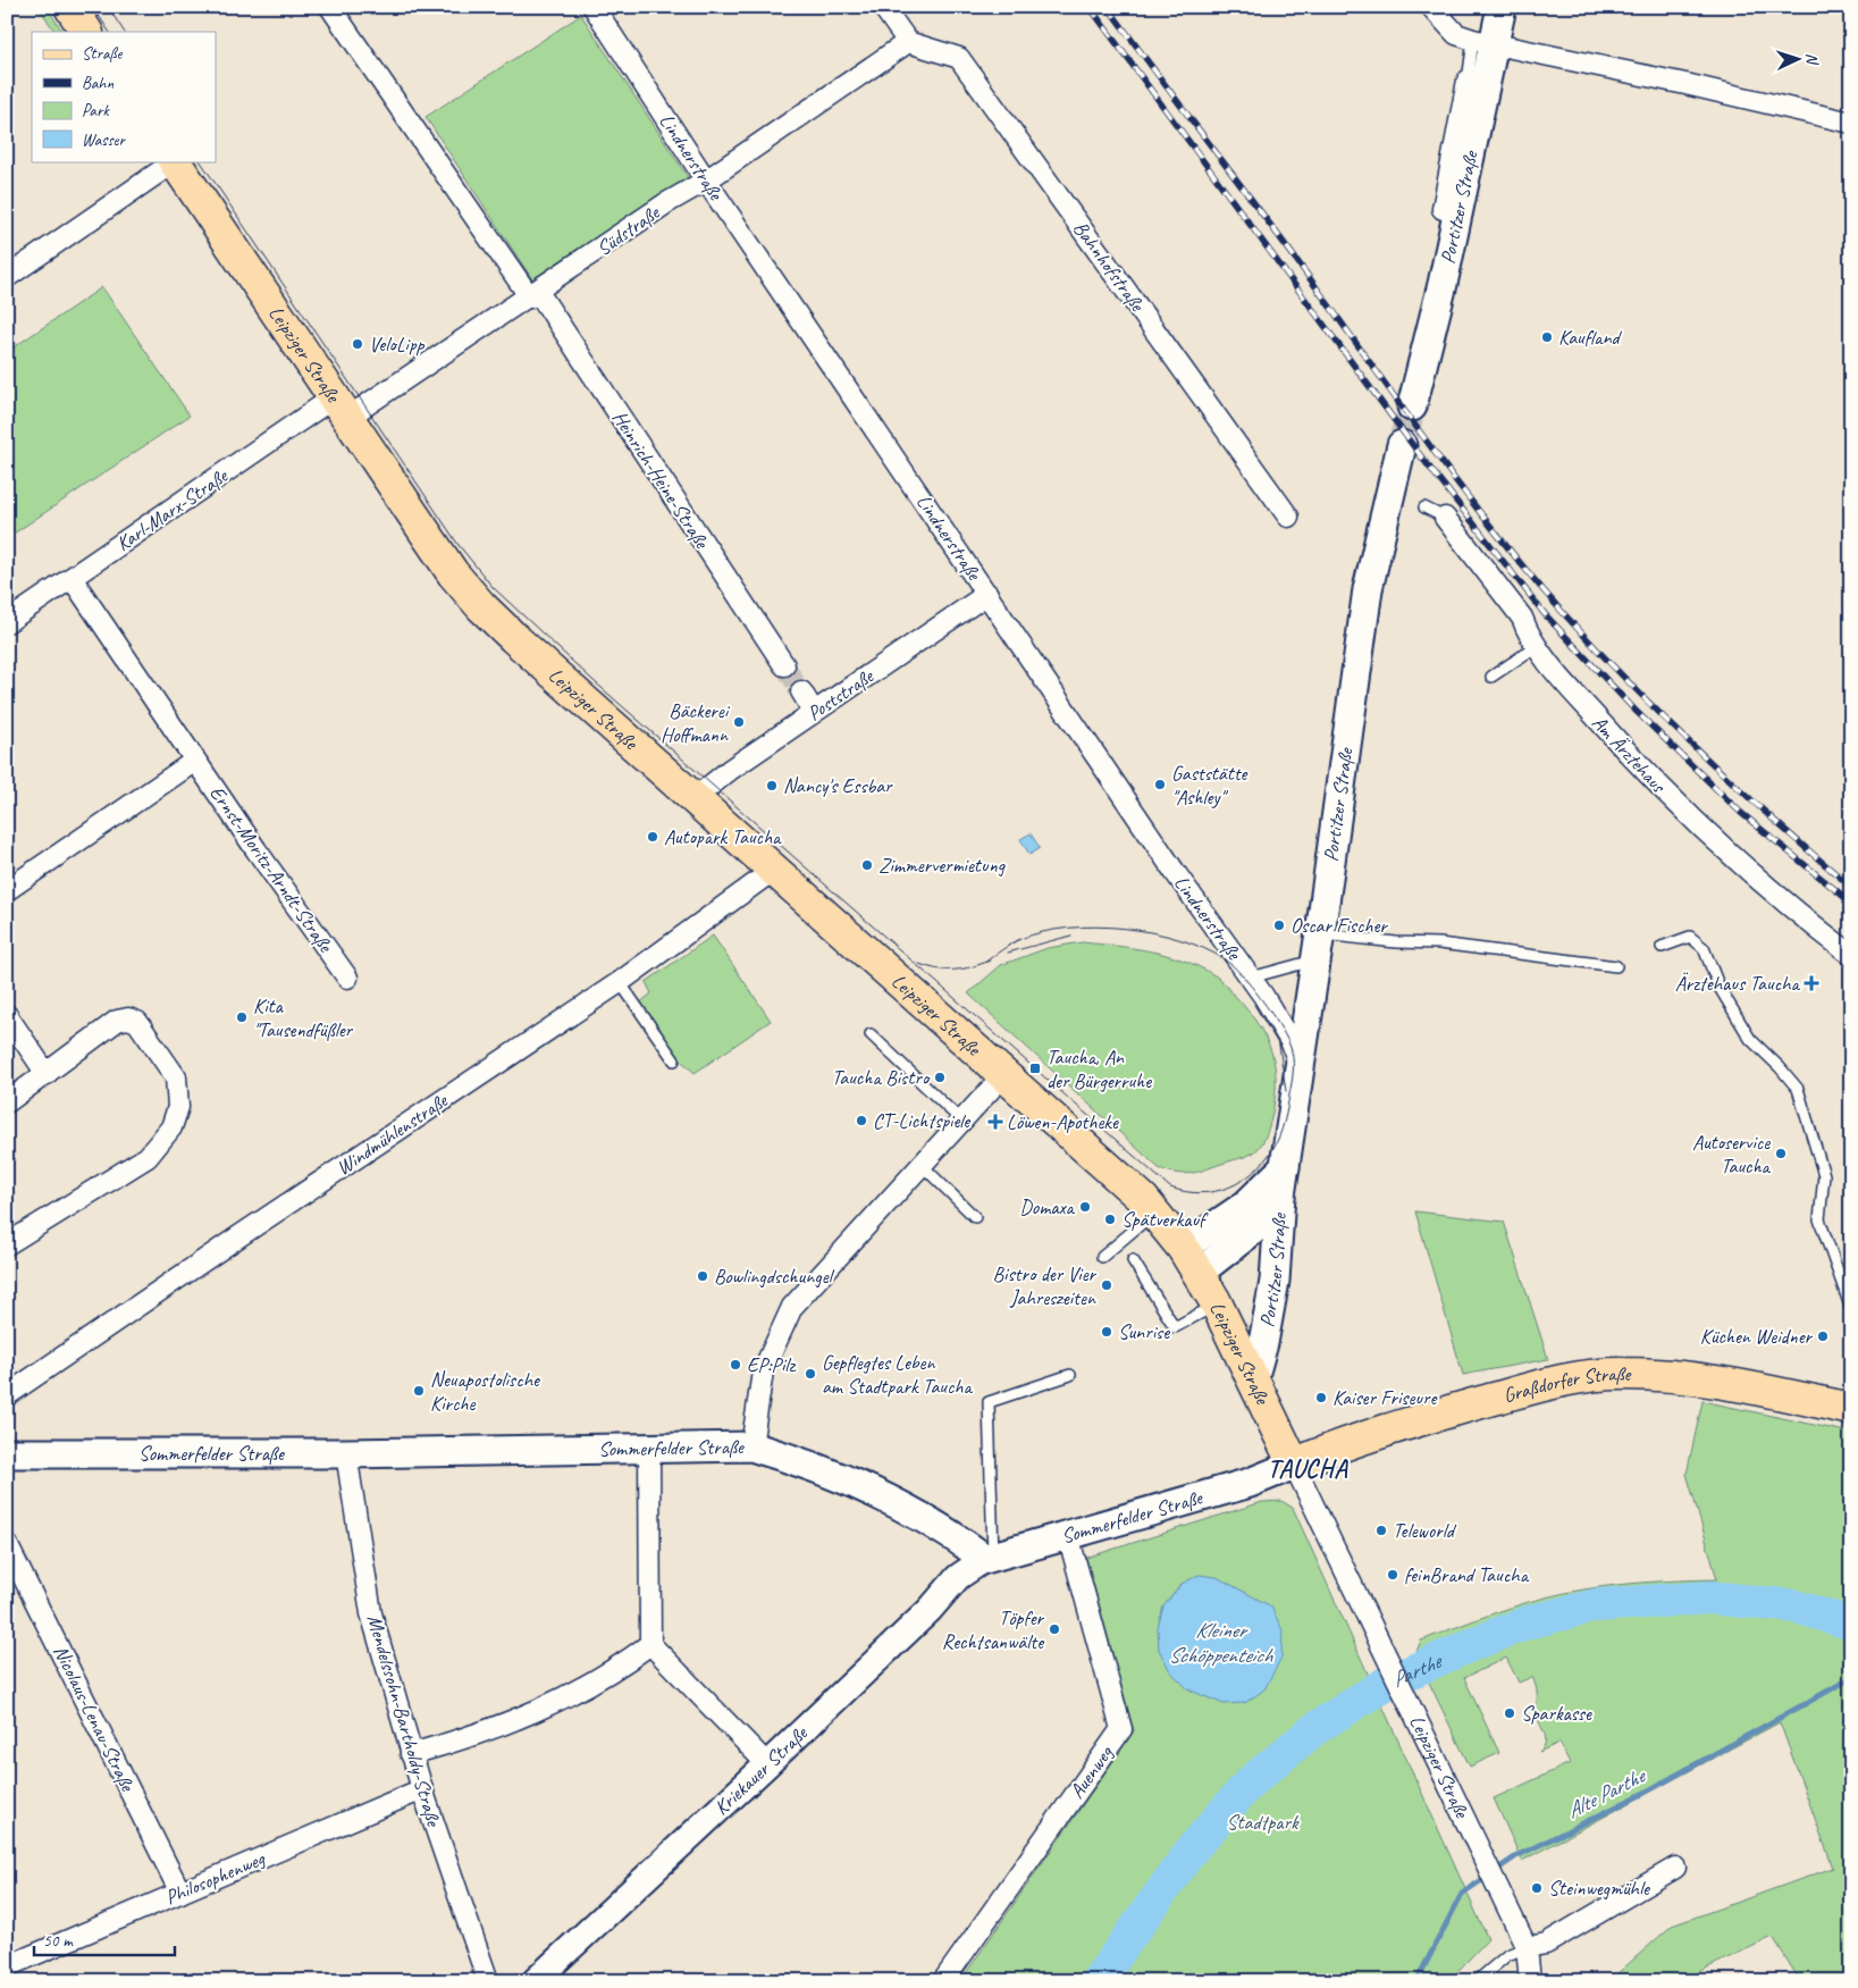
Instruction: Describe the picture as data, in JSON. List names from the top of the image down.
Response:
{
  "streets": {
    "main road": [
      "Portitzer Straße",
      "Leipziger Straße",
      "Graßdorfer Straße",
      "Sommerfelder Straße"
    ],
    "street": [
      "Lindnerstraße",
      "Südstraße",
      "Bahnhofstraße",
      "Heinrich-Heine-Straße",
      "Karl-Marx-Straße",
      "Poststraße",
      "Am Ärztehaus",
      "Ernst-Moritz-Arndt-Straße",
      "Windmühlenstraße",
      "Nicolaus-Lenau-Straße",
      "Mendelssohn-Bartholdy-Straße",
      "Kriekauer Straße",
      "Auenweg",
      "Philosophenweg"
    ]
  },
  "crossings": [
    ["Lindnerstraße", "Portitzer Straße"],
    ["Lindnerstraße", "Südstraße"],
    ["Lindnerstraße", "Poststraße"],
    ["Portitzer Straße", "Leipziger Straße"],
    ["Südstraße", "Bahnhofstraße"],
    ["Südstraße", "Leipziger Straße"],
    ["Südstraße", "Heinrich-Heine-Straße"],
    ["Südstraße", "Karl-Marx-Straße"],
    ["Leipziger Straße", "Karl-Marx-Straße"],
    ["Leipziger Straße", "Poststraße"],
    ["Leipziger Straße", "Windmühlenstraße"],
    ["Leipziger Straße", "Graßdorfer Straße"],
    ["Leipziger Straße", "Sommerfelder Straße"],
    ["Karl-Marx-Straße", "Ernst-Moritz-Arndt-Straße"],
    ["Graßdorfer Straße", "Sommerfelder Straße"],
    ["Sommerfelder Straße", "Mendelssohn-Bartholdy-Straße"],
    ["Sommerfelder Straße", "Kriekauer Straße"],
    ["Sommerfelder Straße", "Auenweg"],
    ["Nicolaus-Lenau-Straße", "Philosophenweg"],
    ["Mendelssohn-Bartholdy-Straße", "Philosophenweg"]
  ],
  "districts": ["TAUCHA"],
  "water": ["Kleiner Schöppenteich", "Parthe", "Alte Parthe"],
  "parks": ["Stadtpark"],
  "places": {
    "other": [
      "Kaufland",
      "VeloLipp",
      "Bäckerei Hoffmann",
      "Gaststätte \"Ashley\"",
      "Nancy's Essbar",
      "Autopark Taucha",
      "Zimmervermietung",
      "Oscar Fischer",
      "Kita \"Tausendfüßler",
      "Taucha Bistro",
      "CT-Lichtspiele",
      "Autoservice Taucha",
      "Domaxa",
      "Spätverkauf",
      "Bowlingdschungel",
      "Bistro der Vier Jahreszeiten",
      "Sunrise",
      "Küchen Weidner",
      "EP:Pilz",
      "Gepflegtes Leben am Stadtpark Taucha",
      "Neuapostolische Kirche",
      "Kaiser Friseure",
      "Teleworld",
      "feinBrand Taucha",
      "Töpfer Rechtsanwälte",
      "Sparkasse",
      "Steinwegmühle"
    ],
    "health": ["Ärztehaus Taucha", "Löwen-Apotheke"],
    "transit": ["Taucha, An der Bürgerruhe"]
  },
  "legend": [
    "Straße",
    "Bahn",
    "Park",
    "Wasser"
  ],
  "scale_bar": "50 m",
  "north": "right"
}
